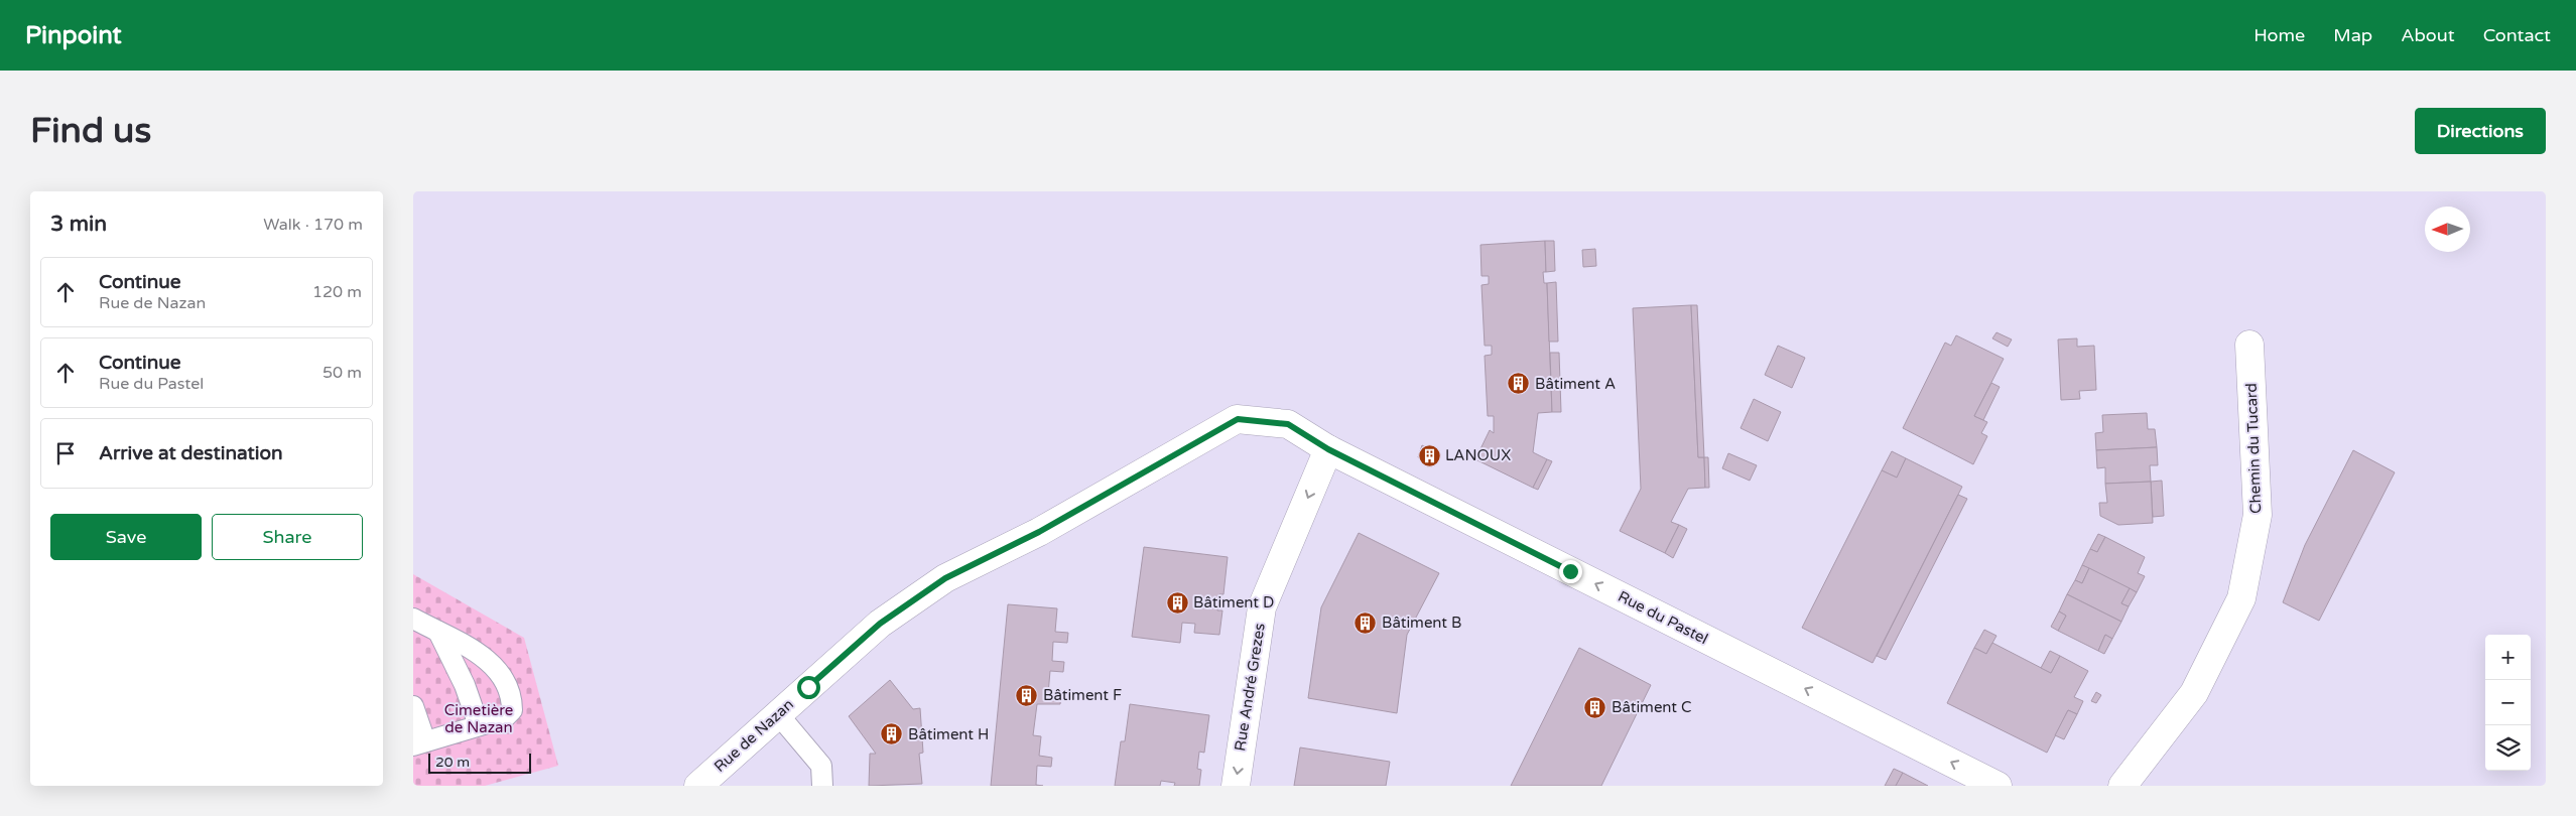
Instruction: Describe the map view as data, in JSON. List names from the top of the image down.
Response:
{
  "streets": {
    "street": [
      "Chemin du Tucard",
      "Rue du Pastel",
      "Rue André Grezes",
      "Rue de Nazan"
    ]
  },
  "crossings": [
    ["Rue du Pastel", "Rue André Grezes"],
    ["Rue du Pastel", "Rue de Nazan"],
    ["Rue André Grezes", "Rue de Nazan"]
  ],
  "one_way": ["Rue du Pastel", "Rue André Grezes"],
  "parks": ["Cimetière de Nazan"],
  "places": {
    "building": [
      "Bâtiment A",
      "LANOUX",
      "Bâtiment D",
      "Bâtiment B",
      "Bâtiment F",
      "Bâtiment C",
      "Bâtiment H"
    ]
  },
  "scale_bar": "20 m",
  "north": "left",
  "page": {
    "header": "Pinpoint",
    "nav": [
      "Home",
      "Map",
      "About",
      "Contact"
    ],
    "buttons": [
      "Directions",
      ["Save", "Share"]
    ],
    "title": "Find us",
    "heading": ["3 min", "Walk · 170 m"],
    "list": [
      ["Continue", "Rue de Nazan", "120 m"],
      ["Continue", "Rue du Pastel", "50 m"],
      "Arrive at destination"
    ],
    "map_buttons": ["+", "−"],
    "scale": "20 m"
  }
}
